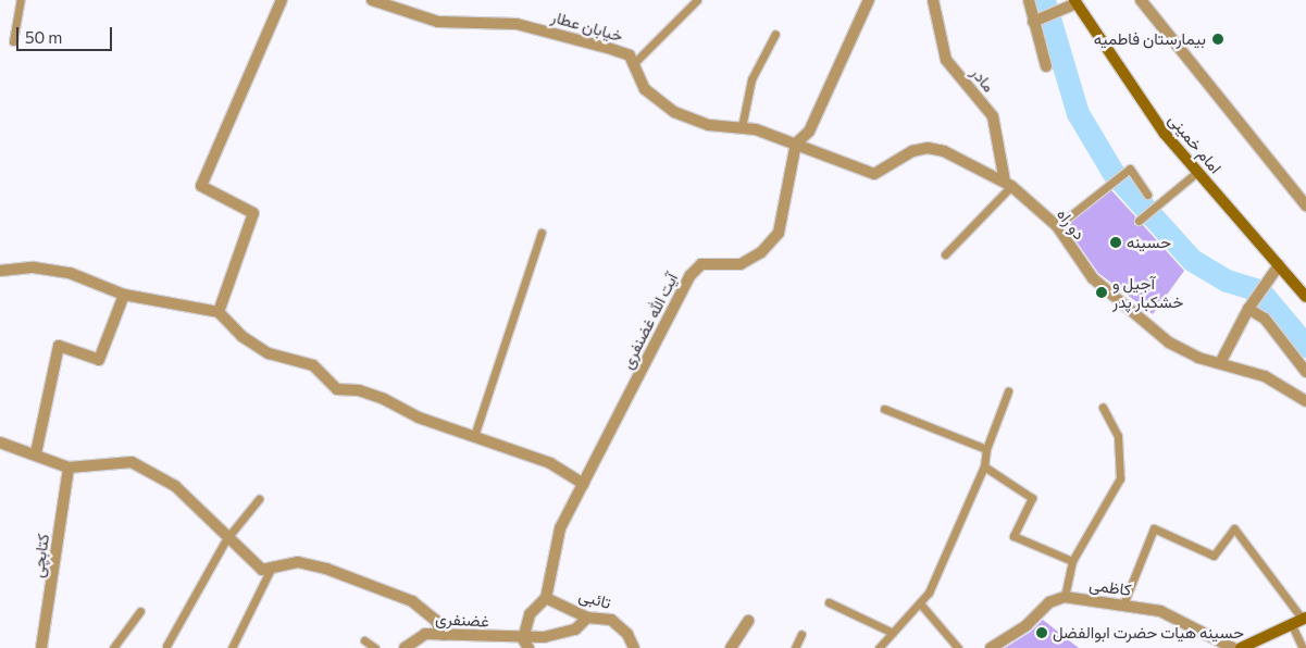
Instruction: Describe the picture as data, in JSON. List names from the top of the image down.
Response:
{
  "streets": {
    "main road": ["امام خمینی"],
    "street": [
      "خیابان عطار",
      "مادر",
      "دو راه",
      "آیت الله غضنفری",
      "کتابچی",
      "کاظمی",
      "تائبی",
      "غضنفری"
    ]
  },
  "crossings": [
    ["خیابان عطار", "دو راه"],
    ["خیابان عطار", "آیت الله غضنفری"],
    ["مادر", "دو راه"],
    ["دو راه", "آیت الله غضنفری"],
    ["آیت الله غضنفری", "تائبی"],
    ["تائبی", "غضنفری"]
  ],
  "places": [
    "بیمارستان فاطمیه",
    "حسینه",
    "آجیل و خشکبار پدر",
    "حسینه هیات حضرت ابوالفضل"
  ],
  "scale_bar": "50 m"
}
